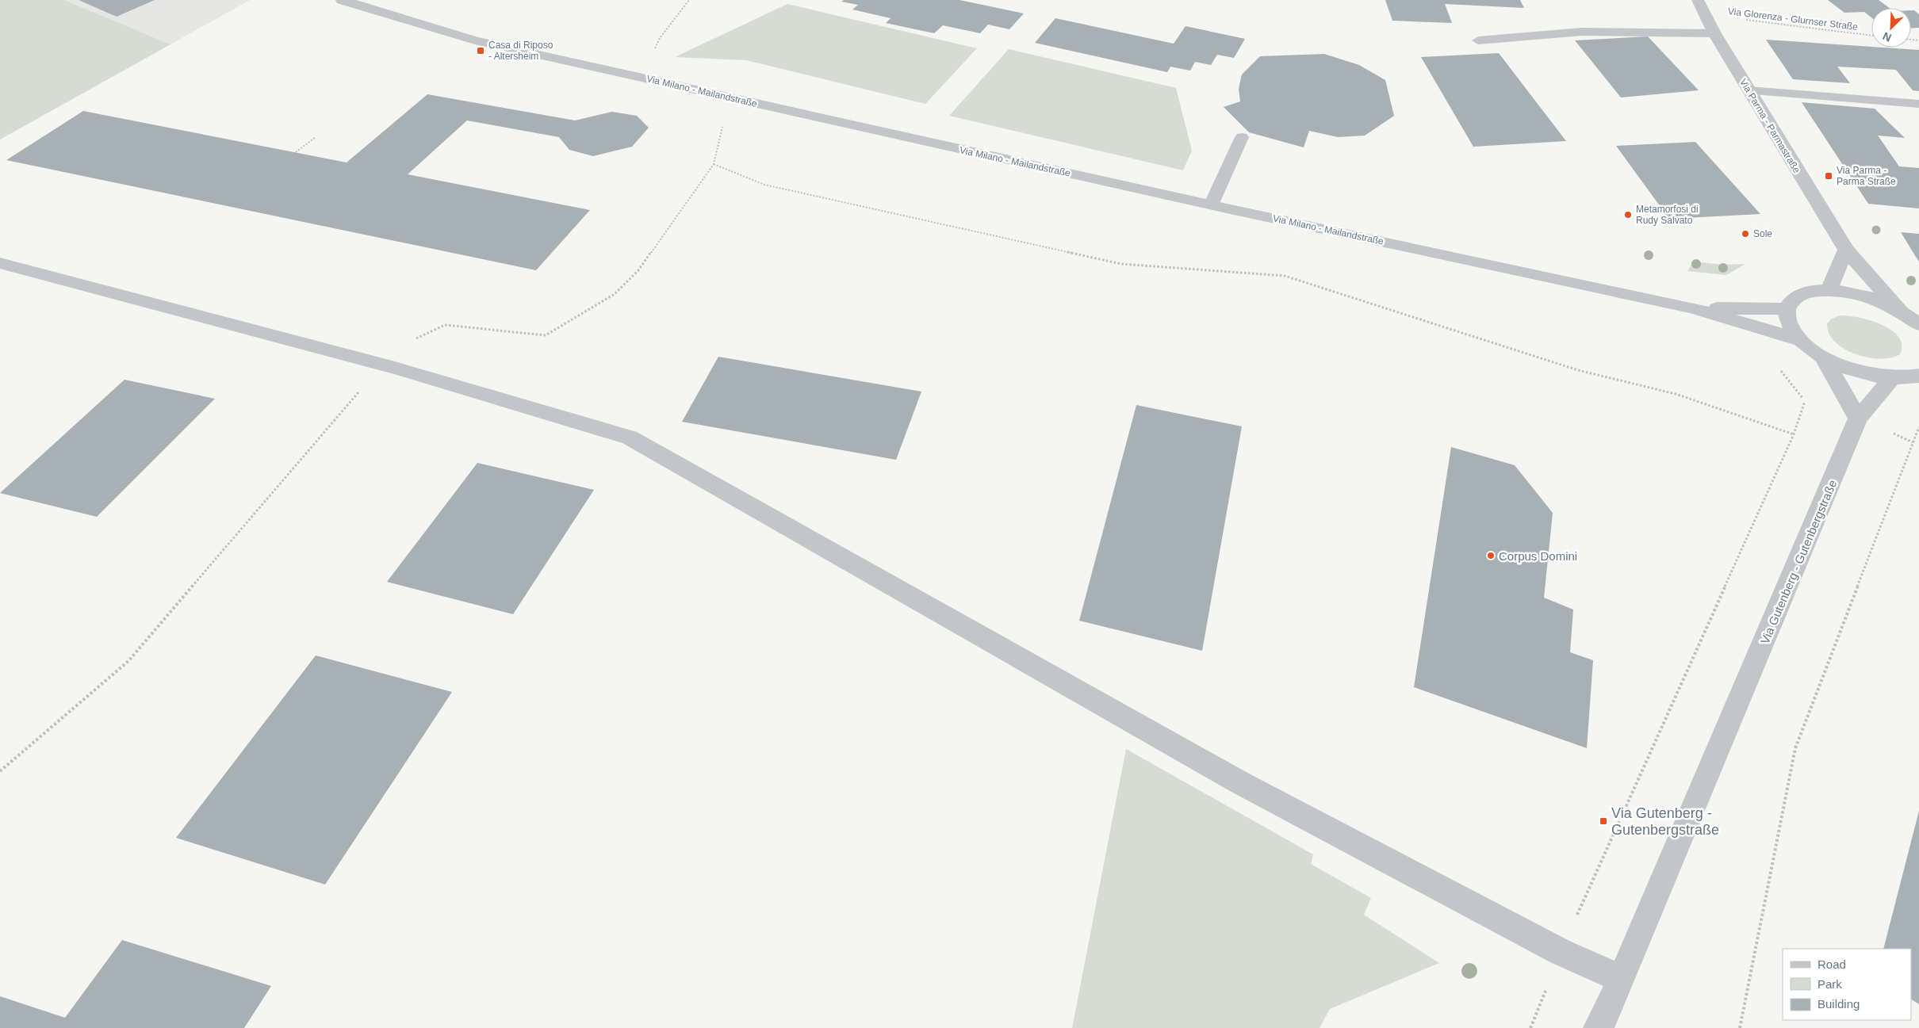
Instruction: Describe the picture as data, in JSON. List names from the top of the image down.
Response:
{
  "streets": {
    "street": ["Via Milano - Mailandstraße", "Via Parma - Parmastraße", "Via Gutenberg - Gutenbergstraße"],
    "path": ["Via Glorenza - Glurnser Straße"]
  },
  "crossings": [
    ["Via Glorenza - Glurnser Straße", "Via Parma - Parmastraße"]
  ],
  "places": {
    "transit": ["Casa di Riposo - Altersheim", "Via Parma - Parma Straße", "Via Gutenberg - Gutenbergstraße"],
    "other": ["Metamorfosi di Rudy Salvato", "Sole", "Corpus Domini"]
  },
  "legend": ["Road", "Park", "Building"],
  "north": "bottom left"
}
